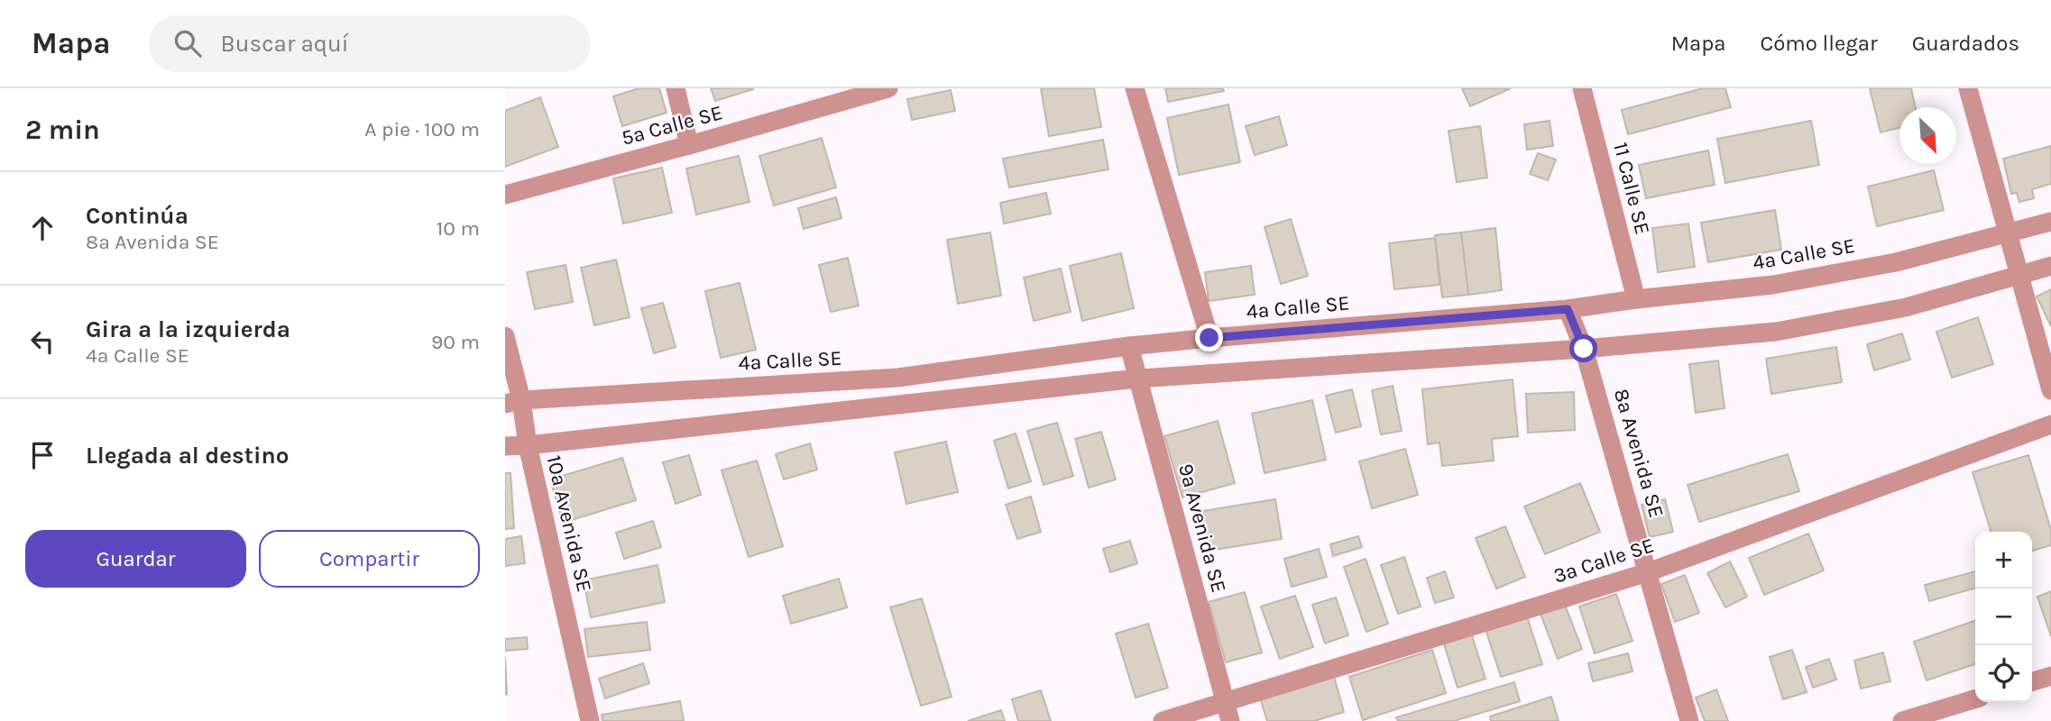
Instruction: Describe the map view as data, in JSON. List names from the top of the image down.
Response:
{
  "streets": {
    "street": [
      "5a Calle SE",
      "11 Calle SE",
      "4a Calle SE",
      "8a Avenida SE",
      "10a Avenida SE",
      "9a Avenida SE",
      "3a Calle SE"
    ]
  },
  "crossings": [
    ["11 Calle SE", "4a Calle SE"],
    ["4a Calle SE", "8a Avenida SE"],
    ["4a Calle SE", "10a Avenida SE"],
    ["4a Calle SE", "9a Avenida SE"],
    ["8a Avenida SE", "3a Calle SE"],
    ["9a Avenida SE", "3a Calle SE"]
  ],
  "north": "bottom right",
  "page": {
    "header": "Mapa",
    "search": "Buscar aquí",
    "nav": ["Mapa", "Cómo llegar", "Guardados"],
    "heading": ["2 min", "A pie · 100 m"],
    "list": [
      ["Continúa", "8a Avenida SE", "10 m"],
      ["Gira a la izquierda", "4a Calle SE", "90 m"],
      "Llegada al destino"
    ],
    "buttons": ["Guardar", "Compartir"],
    "map_buttons": ["+", "−"]
  }
}
